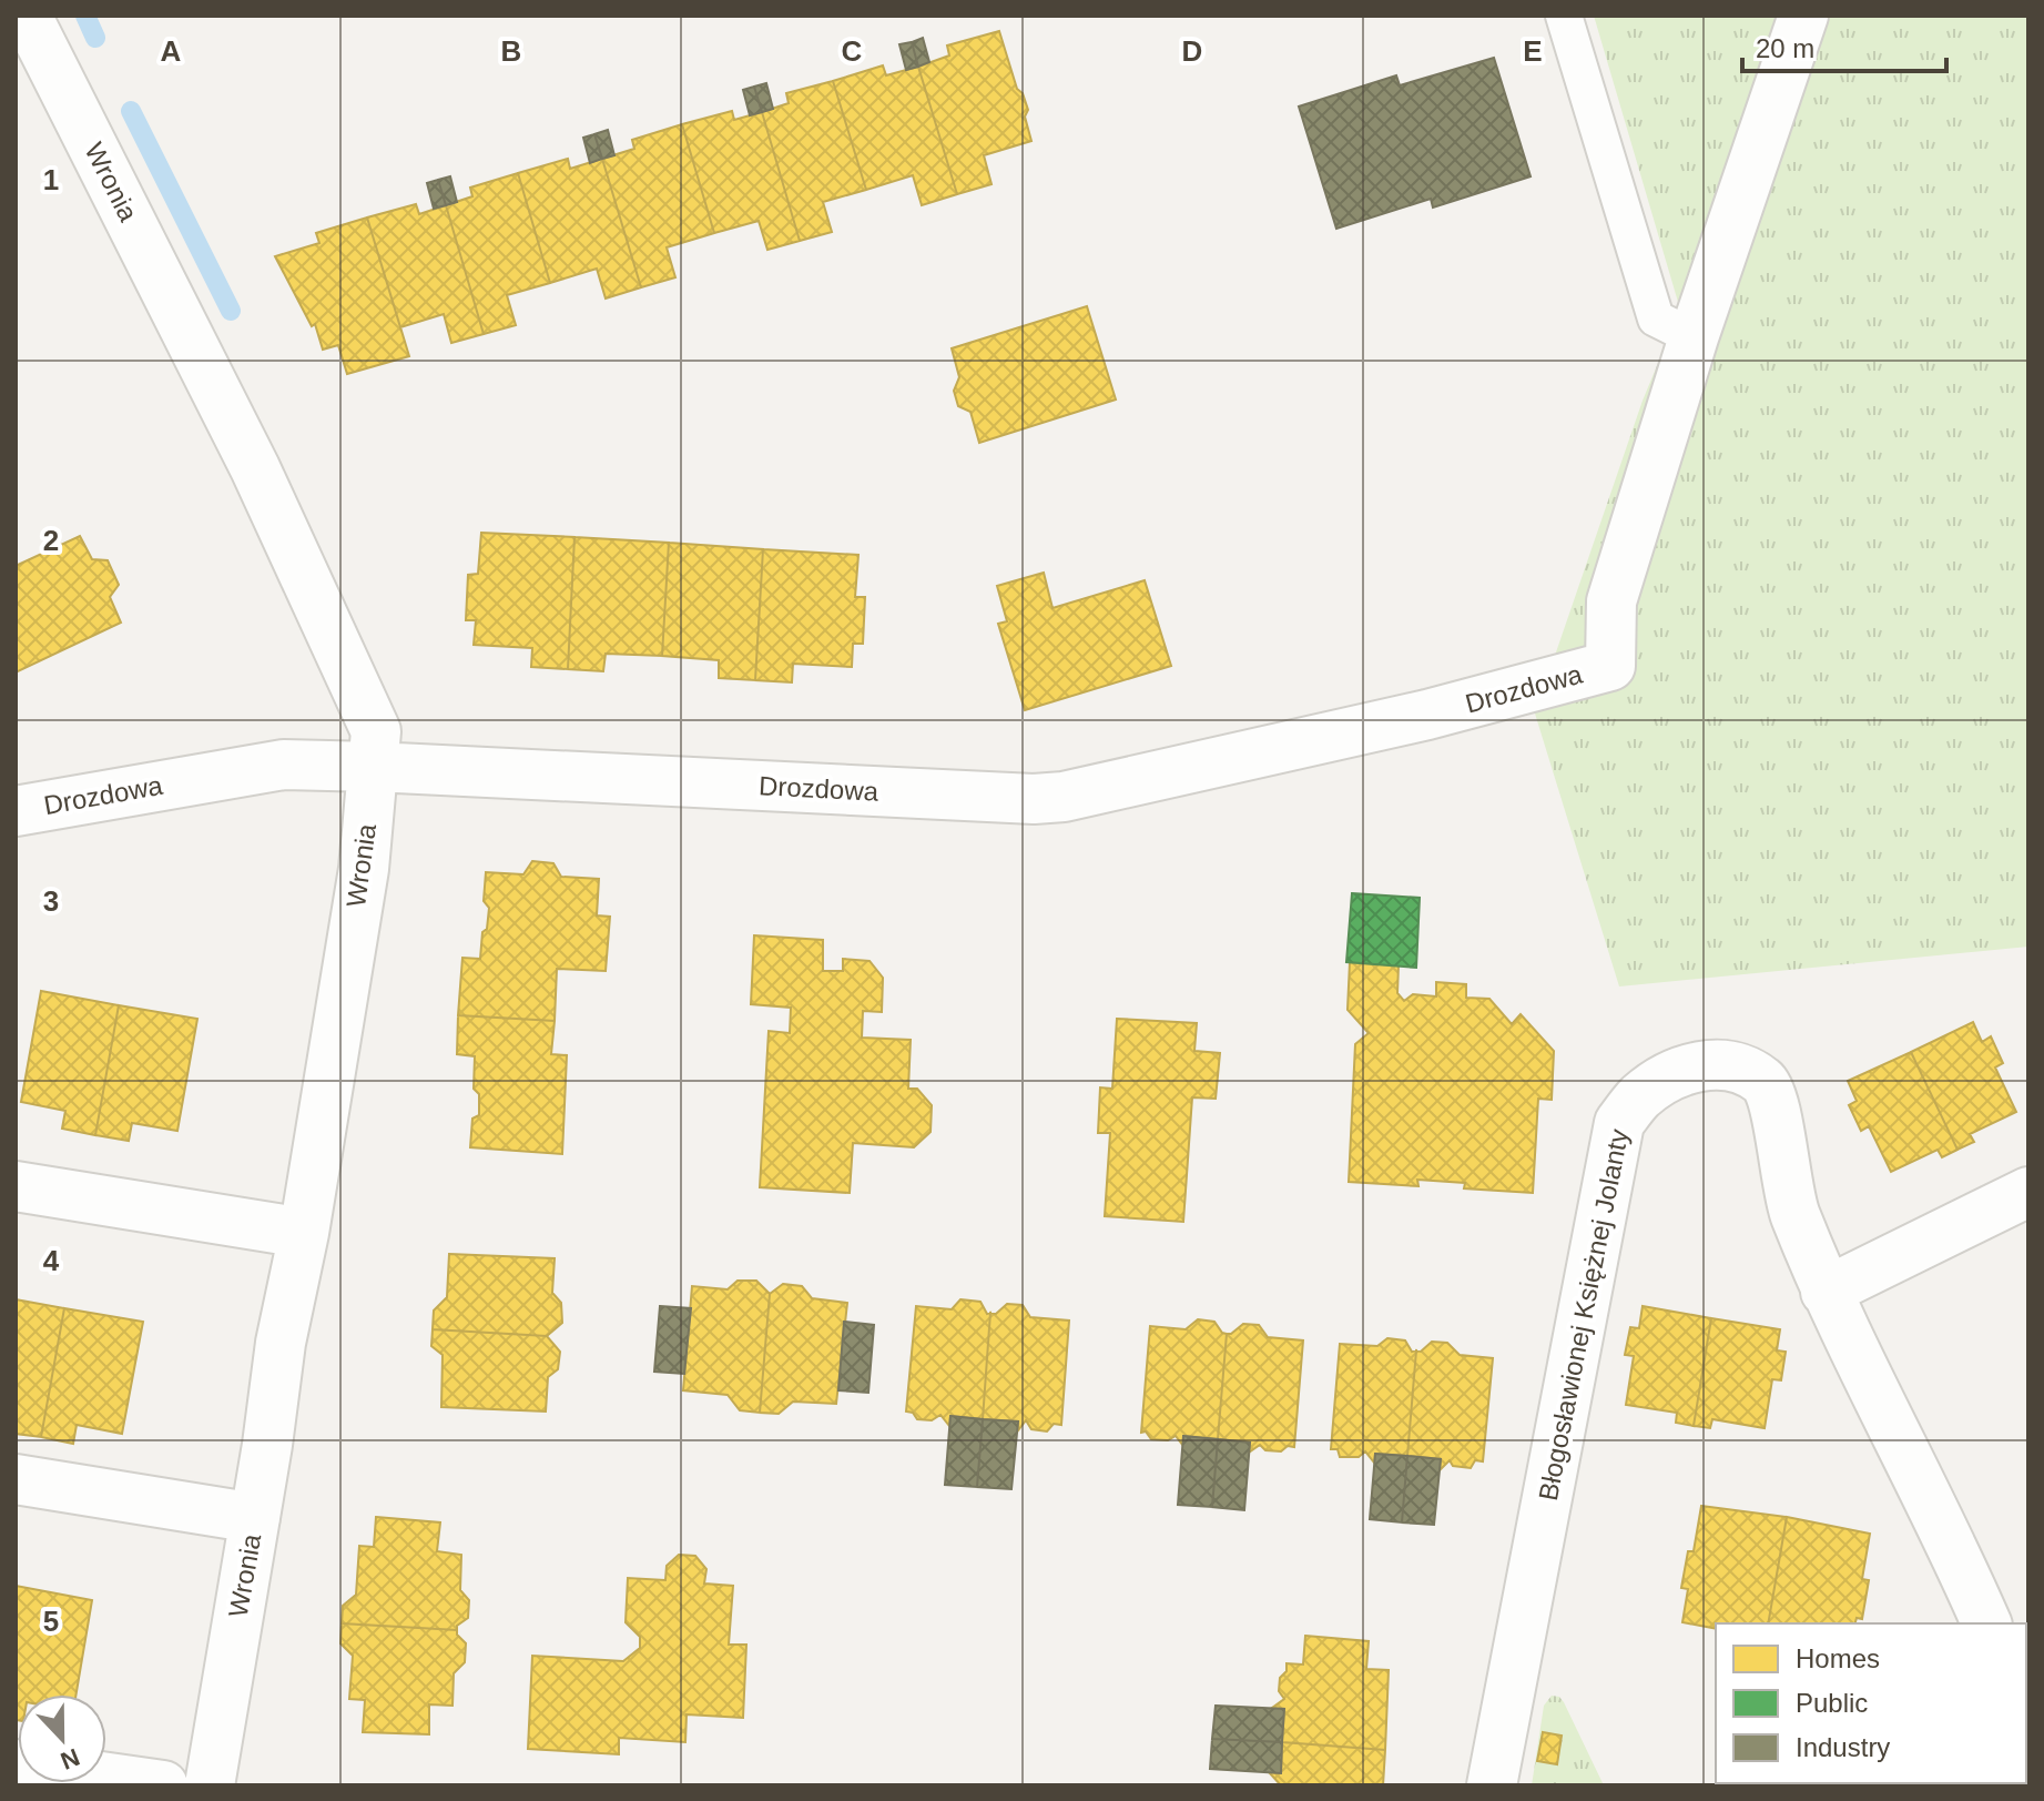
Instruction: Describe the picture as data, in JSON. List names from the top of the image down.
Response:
{
  "streets": {
    "street": ["Wronia", "Drozdowa", "Błogosławionej Księżnej Jolanty"]
  },
  "crossings": [
    ["Wronia", "Drozdowa"]
  ],
  "legend": ["Homes", "Public", "Industry"],
  "scale_bar": "20 m",
  "north": "bottom",
  "grid": {
    "columns": [
      "A",
      "B",
      "C",
      "D",
      "E"
    ],
    "rows": [
      "1",
      "2",
      "3",
      "4",
      "5"
    ]
  }
}
